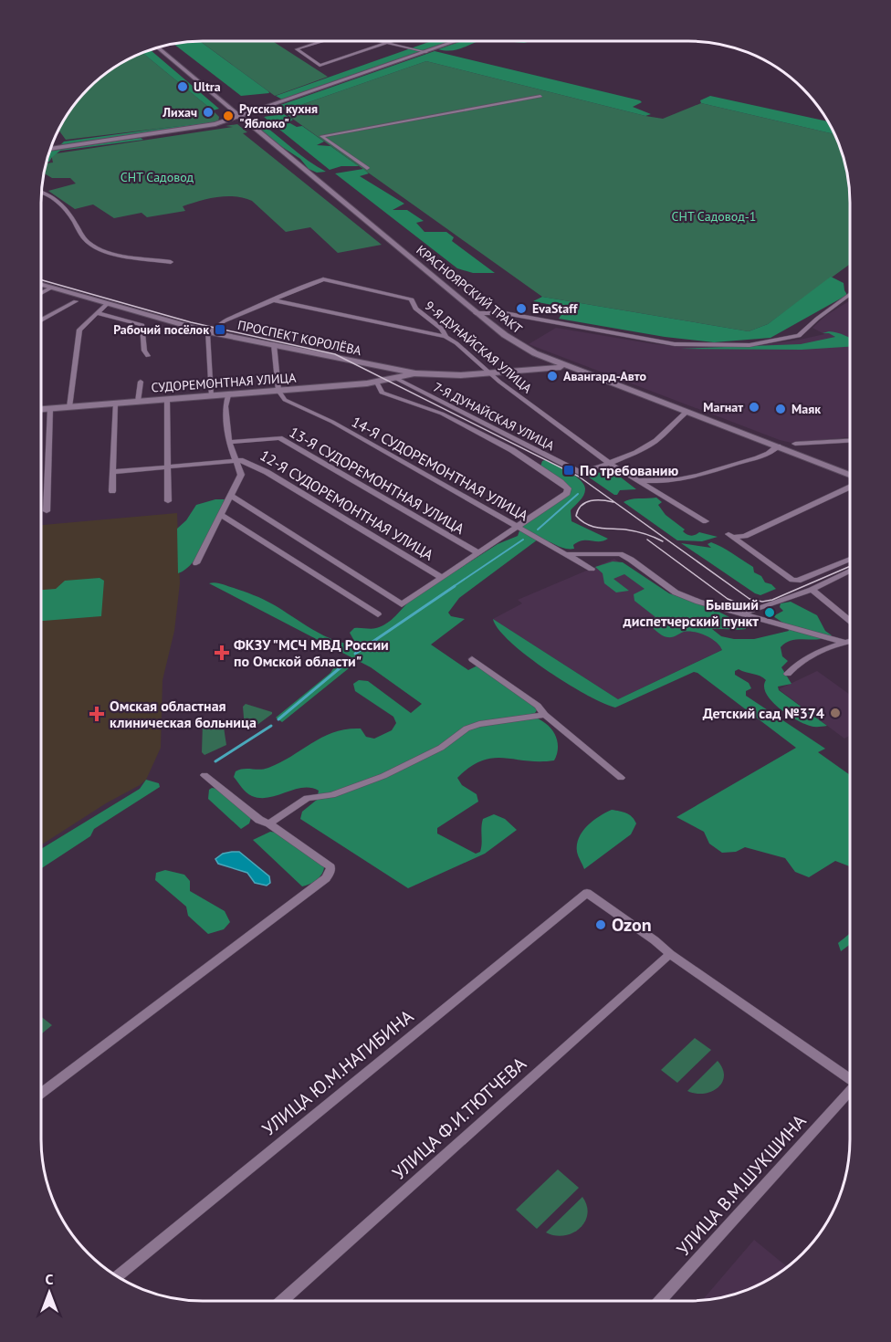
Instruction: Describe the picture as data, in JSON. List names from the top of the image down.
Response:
{
  "streets": {
    "main road": ["КРАСНОЯРСКИЙ ТРАКТ", "ПРОСПЕКТ КОРОЛЁВА", "СУДОРЕМОНТНАЯ УЛИЦА"],
    "street": [
      "9-Я ДУНАЙСКАЯ УЛИЦА",
      "7-Я ДУНАЙСКАЯ УЛИЦА",
      "14-Я СУДОРЕМОНТНАЯ УЛИЦА",
      "13-Я СУДОРЕМОНТНАЯ УЛИЦА",
      "12-Я СУДОРЕМОНТНАЯ УЛИЦА",
      "УЛИЦА Ю.М.НАГИБИНА",
      "УЛИЦА Ф.И.ТЮТЧЕВА",
      "УЛИЦА В.М.ШУКШИНА"
    ]
  },
  "crossings": [
    ["КРАСНОЯРСКИЙ ТРАКТ", "ПРОСПЕКТ КОРОЛЁВА"],
    ["ПРОСПЕКТ КОРОЛЁВА", "9-Я ДУНАЙСКАЯ УЛИЦА"],
    ["ПРОСПЕКТ КОРОЛЁВА", "СУДОРЕМОНТНАЯ УЛИЦА"],
    ["9-Я ДУНАЙСКАЯ УЛИЦА", "7-Я ДУНАЙСКАЯ УЛИЦА"],
    ["СУДОРЕМОНТНАЯ УЛИЦА", "7-Я ДУНАЙСКАЯ УЛИЦА"],
    ["СУДОРЕМОНТНАЯ УЛИЦА", "14-Я СУДОРЕМОНТНАЯ УЛИЦА"],
    ["УЛИЦА Ю.М.НАГИБИНА", "УЛИЦА Ф.И.ТЮТЧЕВА"],
    ["УЛИЦА Ю.М.НАГИБИНА", "УЛИЦА В.М.ШУКШИНА"],
    ["УЛИЦА Ф.И.ТЮТЧЕВА", "УЛИЦА В.М.ШУКШИНА"]
  ],
  "parks": ["СНТ Садовод", "СНТ Садовод-1"],
  "places": {
    "other": [
      "Ultra",
      "Лихач",
      "Русская кухня \"Яблоко\"",
      "EvaStaff",
      "Авангард-Авто",
      "Магнат",
      "Маяк",
      "Бывший диспетчерский пункт",
      "Детский сад №374",
      "Ozon"
    ],
    "transit": ["Рабочий посёлок", "По требованию"],
    "health": ["ФКЗУ \"МСЧ МВД России по Омской области\"", "Омская областная клиническая больница"]
  },
  "north": "top"
}
